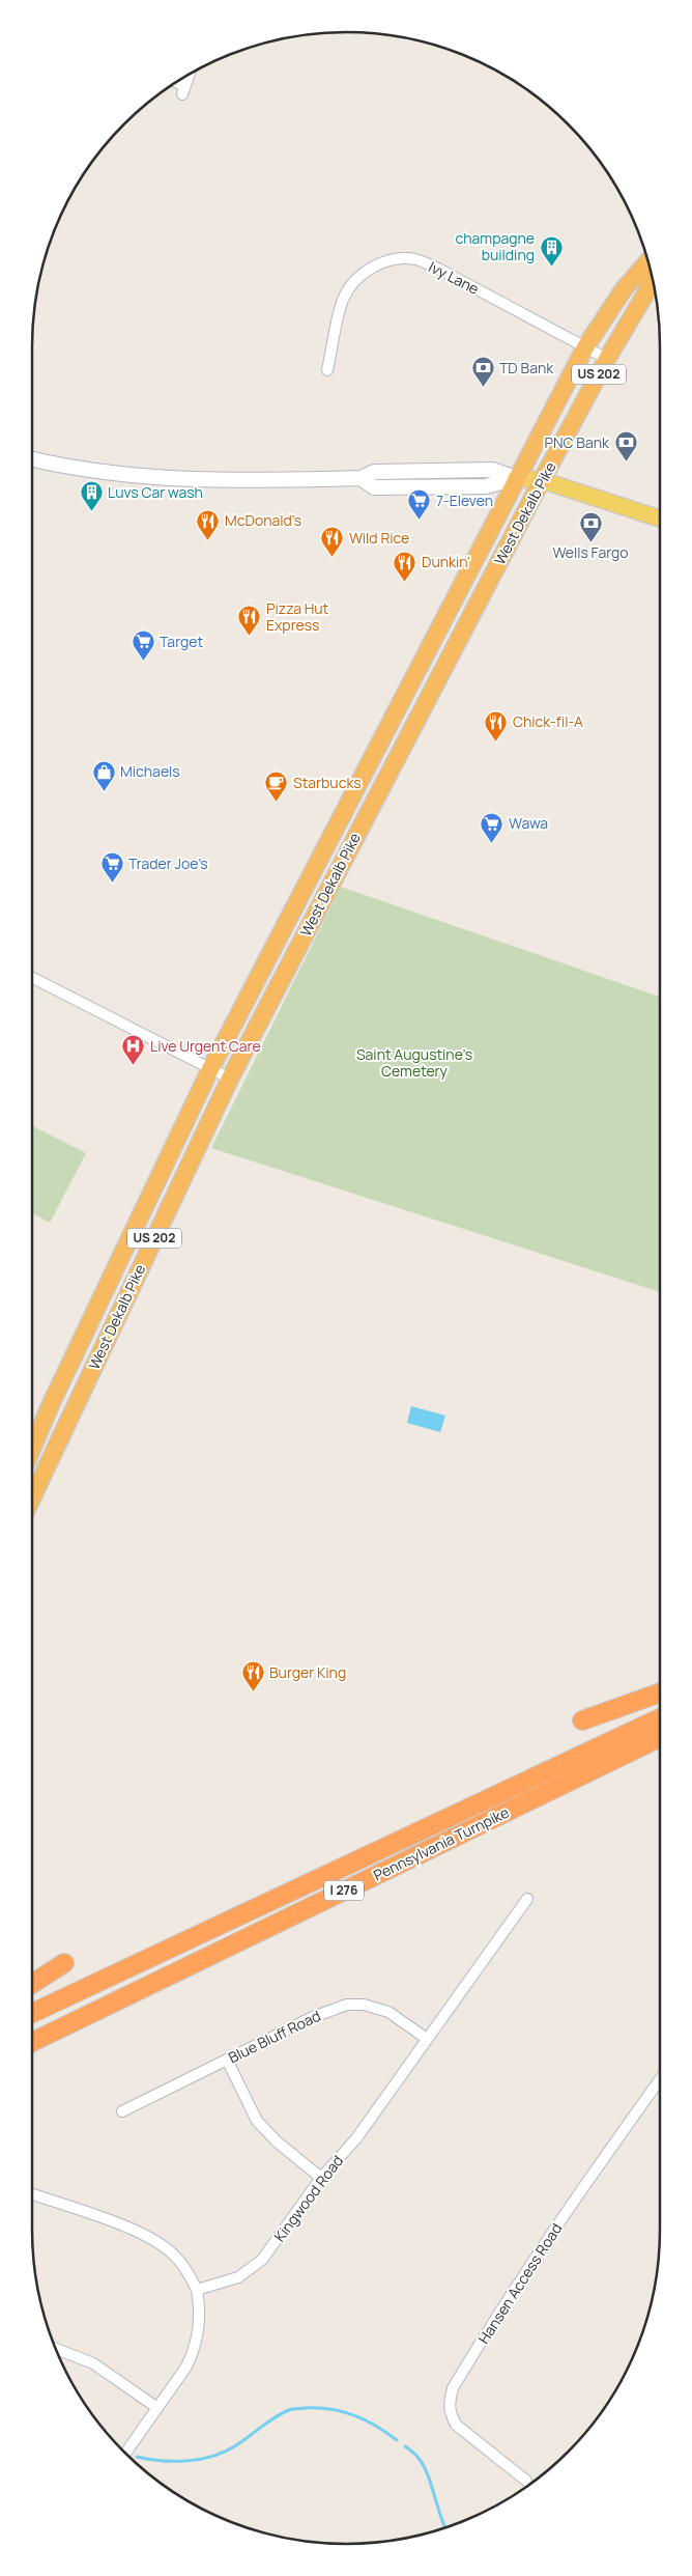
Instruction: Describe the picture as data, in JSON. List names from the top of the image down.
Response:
{
  "streets": {
    "highway": [
      "US 202",
      "West Dekalb Pike",
      "Pennsylvania Turnpike",
      "I 276"
    ],
    "street": [
      "Ivy Lane",
      "Blue Bluff Road",
      "Kingwood Road",
      "Hansen Access Road"
    ]
  },
  "crossings": [
    ["Ivy Lane", "West Dekalb Pike"],
    ["Blue Bluff Road", "Kingwood Road"]
  ],
  "parks": ["Saint Augustine's Cemetery"],
  "places": {
    "building": ["champagne building", "Luvs Car wash"],
    "bank": ["TD Bank", "PNC Bank", "Wells Fargo"],
    "supermarket": [
      "7-Eleven",
      "Target",
      "Wawa",
      "Trader Joe's"
    ],
    "restaurant": [
      "McDonald's",
      "Wild Rice",
      "Dunkin'",
      "Pizza Hut Express",
      "Chick-fil-A",
      "Burger King"
    ],
    "shop": ["Michaels"],
    "cafe": ["Starbucks"],
    "hospital": ["Live Urgent Care"]
  }
}
